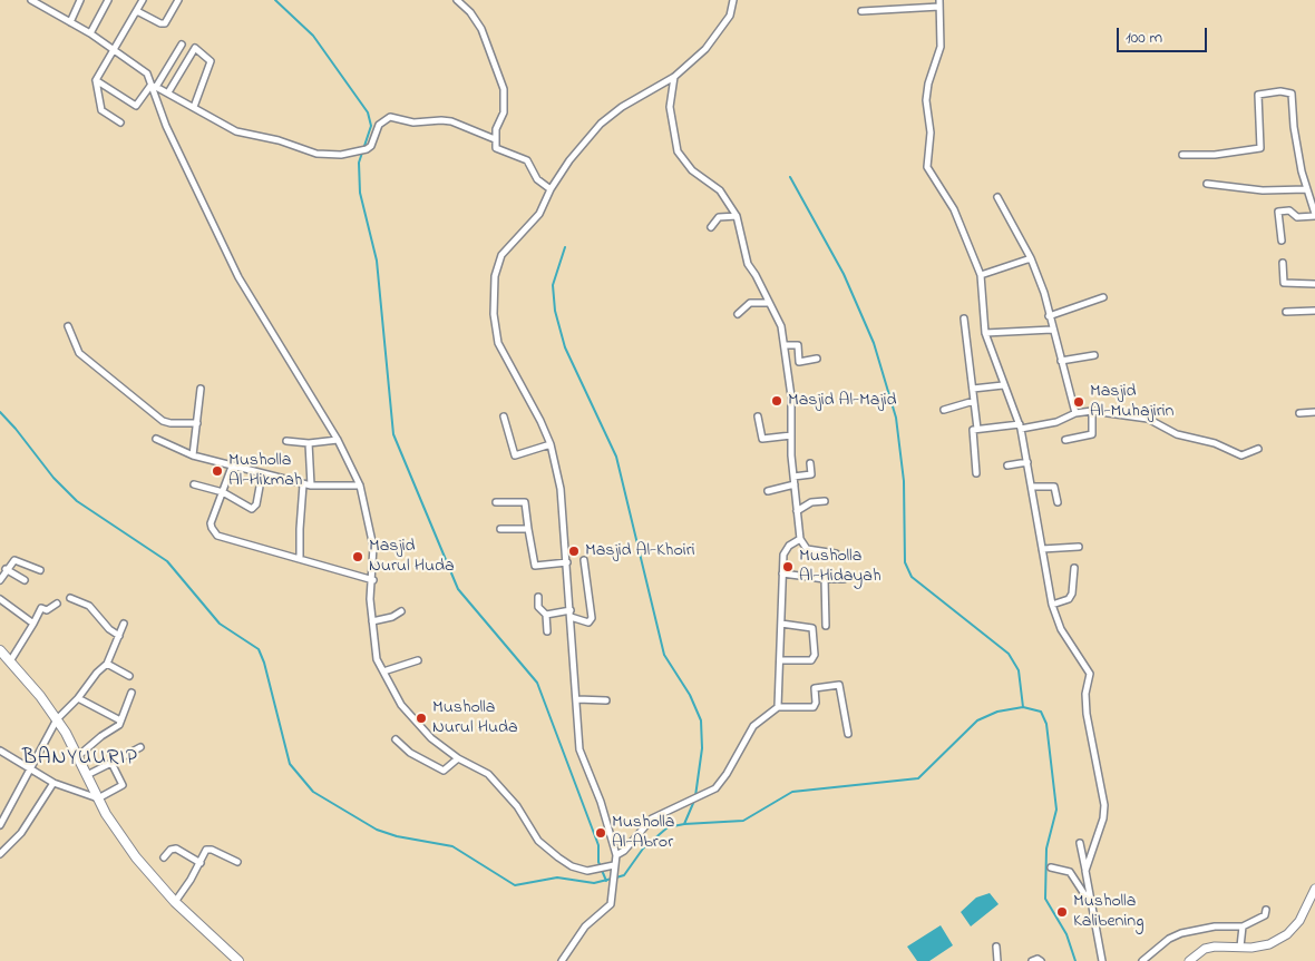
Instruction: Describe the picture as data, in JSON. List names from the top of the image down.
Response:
{
  "districts": ["BANYUURIP"],
  "places": [
    "Masjid Al-Majid",
    "Masjid Al-Muhajirin",
    "Musholla Al-Hikmah",
    "Masjid Al-Khoiri",
    "Masjid Nurul Huda",
    "Musholla Al-Hidayah",
    "Musholla Nurul Huda",
    "Musholla Al-Abror",
    "Musholla Kalibening"
  ],
  "scale_bar": "100 m"
}
